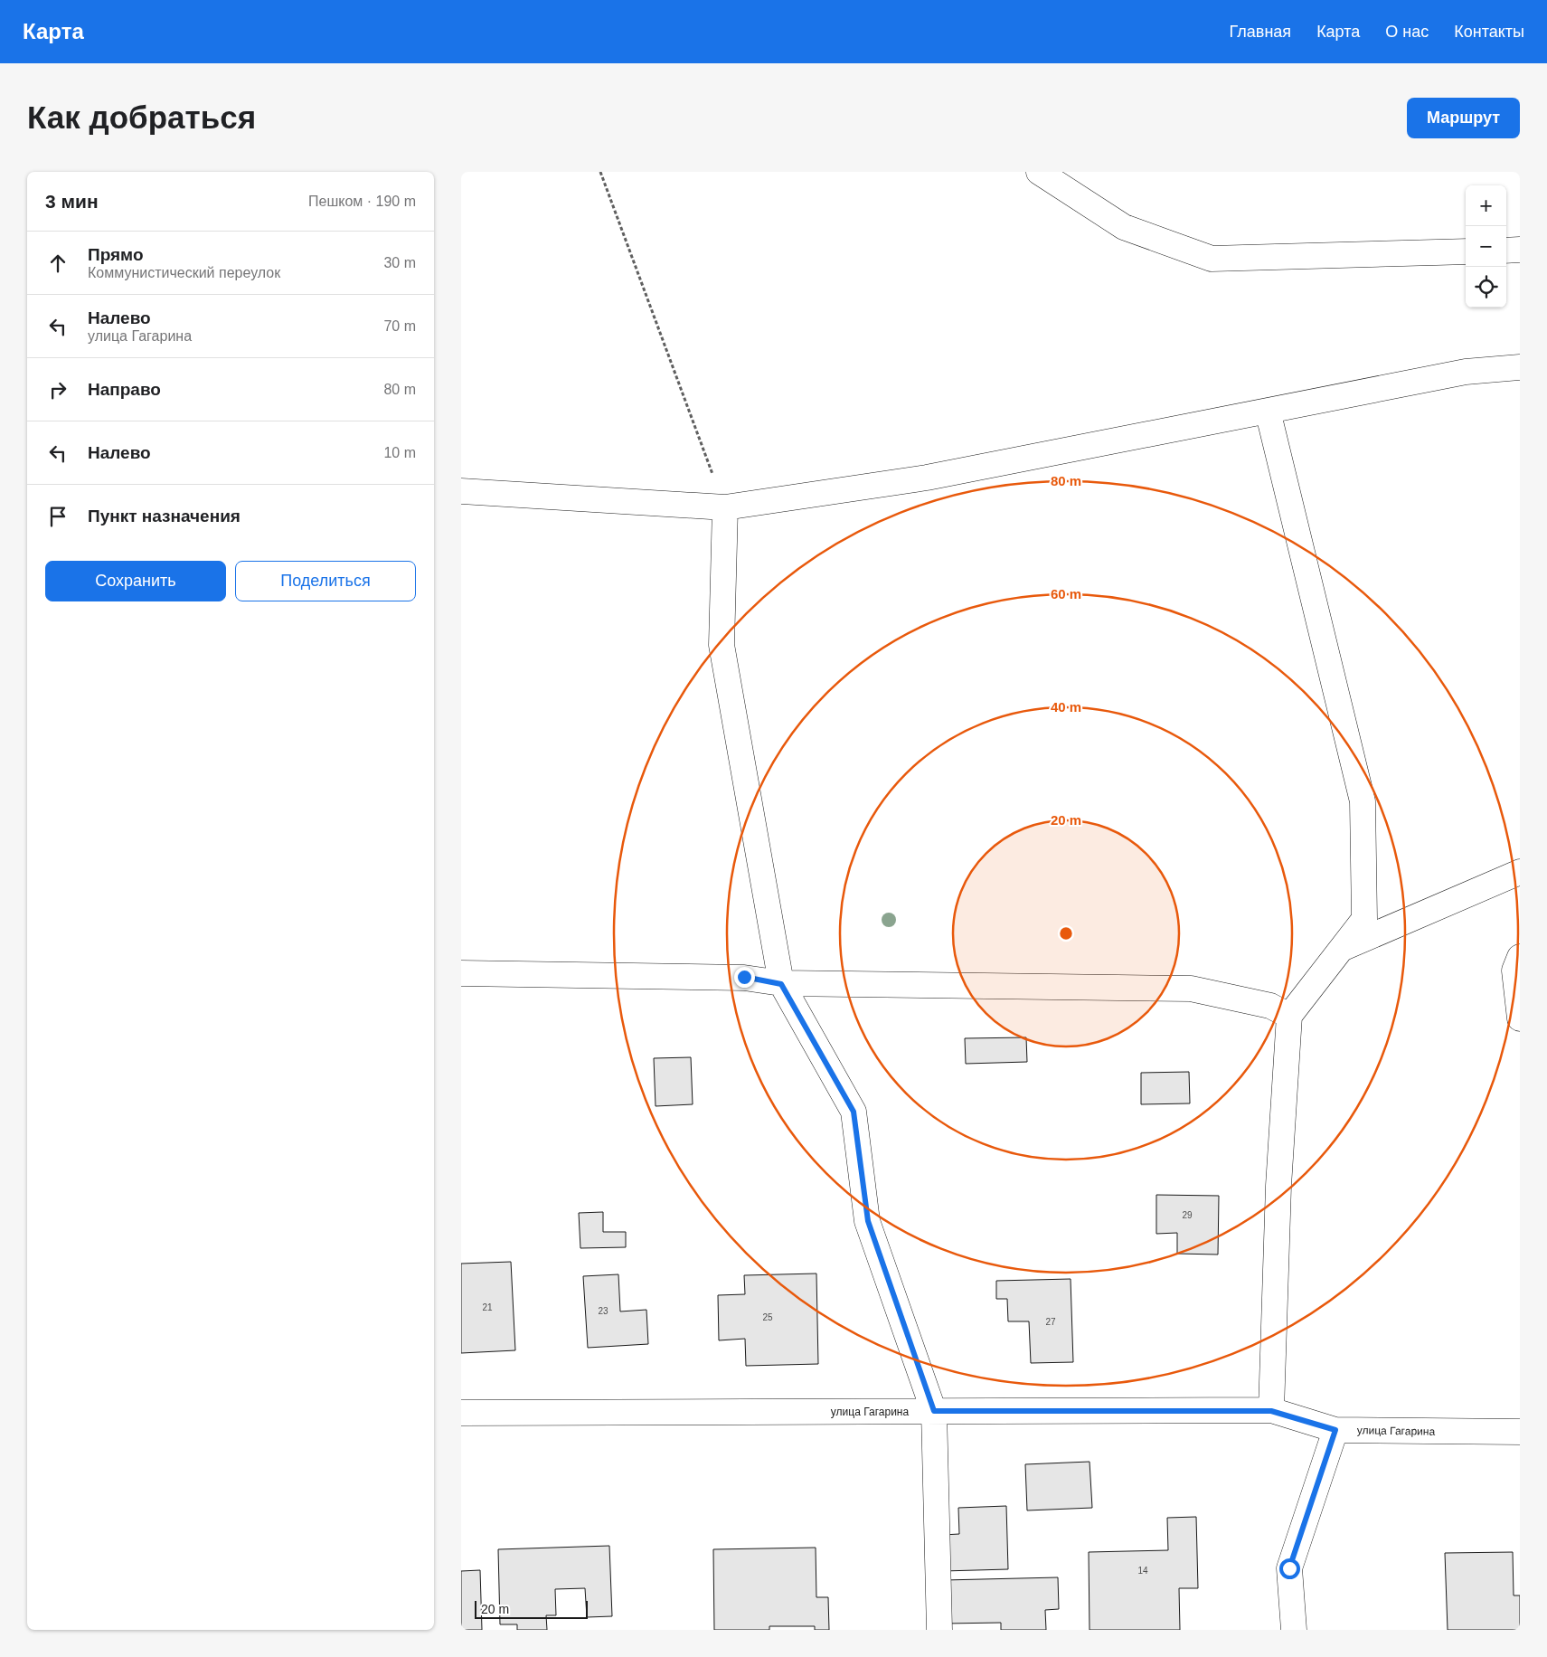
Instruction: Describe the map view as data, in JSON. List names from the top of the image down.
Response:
{
  "streets": {
    "street": ["улица Гагарина"]
  },
  "house_numbers": [
    "29",
    "21",
    "23",
    "25",
    "27",
    "14"
  ],
  "scale_bar": "20 m",
  "page": {
    "header": "Карта",
    "nav": [
      "Главная",
      "Карта",
      "О нас",
      "Контакты"
    ],
    "buttons": [
      "Маршрут",
      ["Сохранить", "Поделиться"]
    ],
    "title": "Как добраться",
    "heading": ["3 мин", "Пешком · 190 m"],
    "map_buttons": ["+", "−"],
    "list": [
      ["Прямо", "Коммунистический переулок", "30 m"],
      ["Налево", "улица Гагарина", "70 m"],
      ["Направо", "80 m"],
      ["Налево", "10 m"],
      "Пункт назначения"
    ],
    "scale": "20 m"
  },
  "rings": [
    "80 m",
    "60 m",
    "40 m",
    "20 m"
  ]
}
